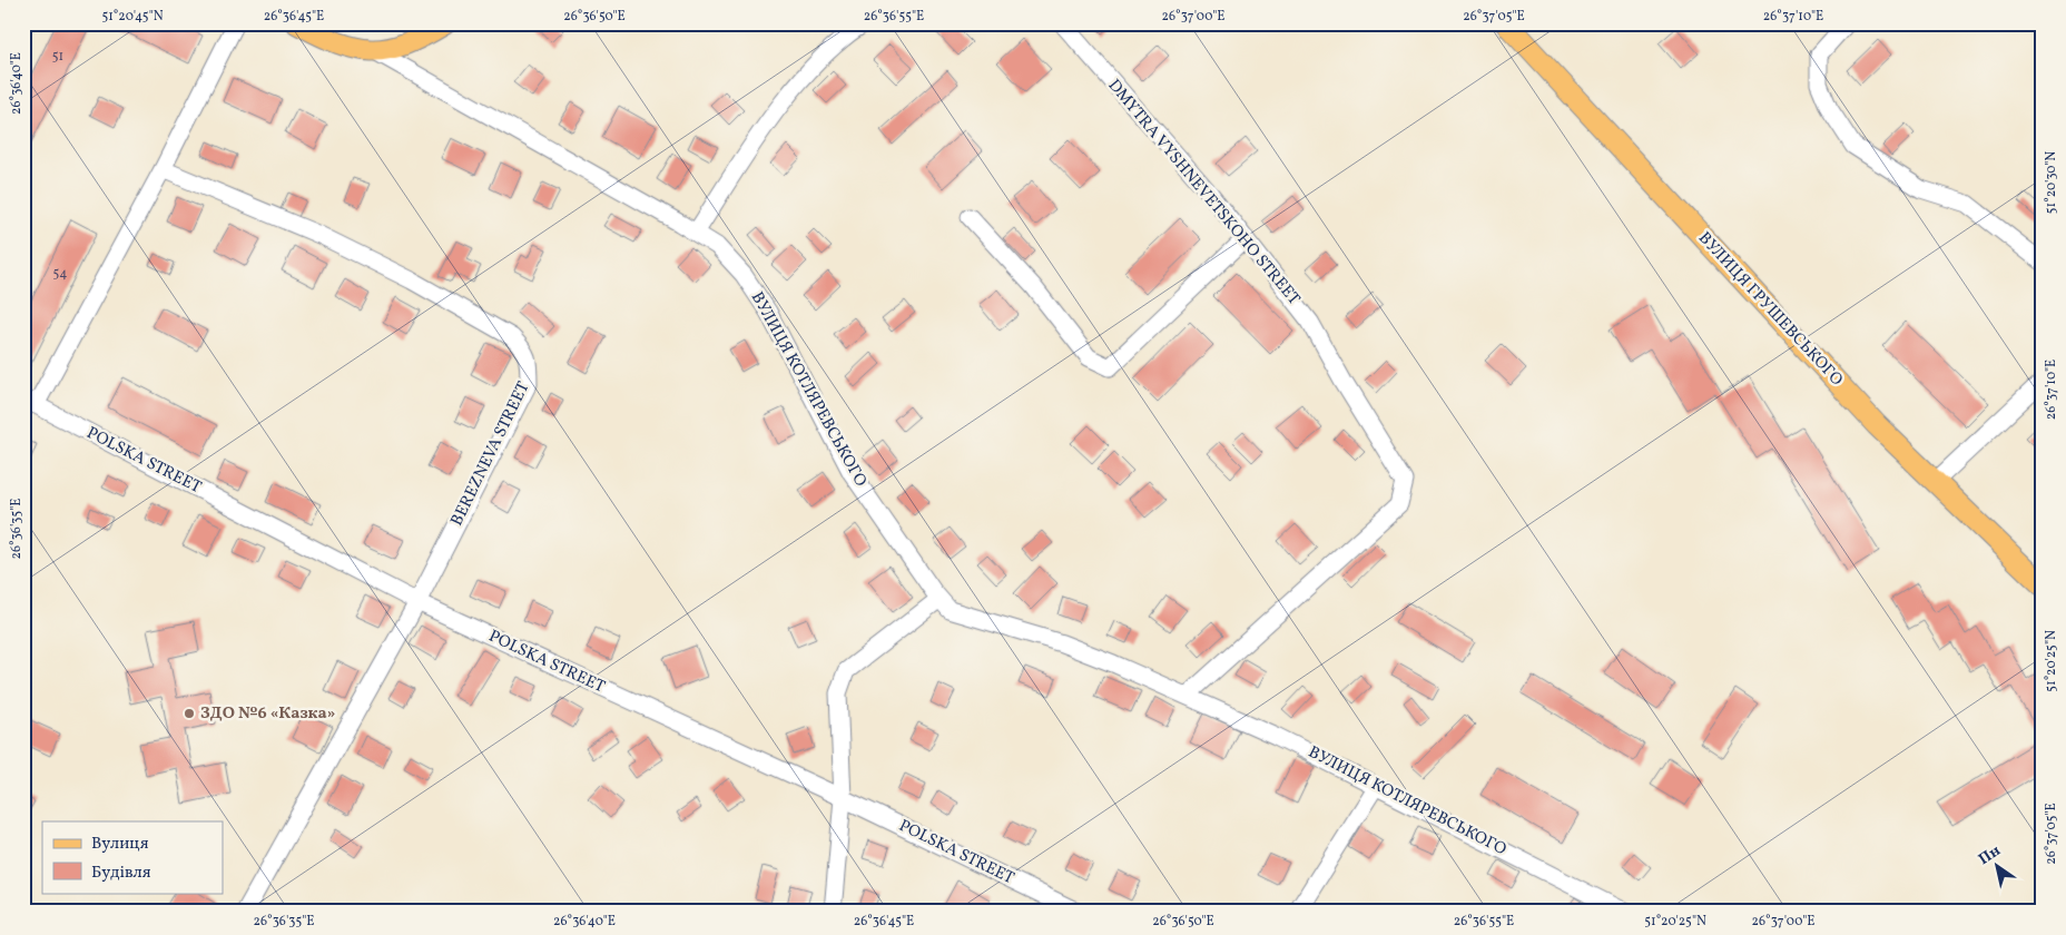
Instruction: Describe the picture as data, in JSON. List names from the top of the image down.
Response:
{
  "streets": {
    "main road": ["ВУЛИЦЯ ГРУШЕВСЬКОГО", "ВУЛИЦЯ КОТЛЯРЕВСЬКОГО"],
    "street": ["DMYTRA VYSHNEVETSKOHO STREET", "BEREZNEVA STREET", "POLSKA STREET"]
  },
  "crossings": [
    ["DMYTRA VYSHNEVETSKOHO STREET", "ВУЛИЦЯ КОТЛЯРЕВСЬКОГО"],
    ["BEREZNEVA STREET", "POLSKA STREET"]
  ],
  "places": ["ЗДО №6 «Казка»"],
  "house_numbers": ["51", "54"],
  "legend": ["Вулиця", "Будівля"],
  "north": "top left",
  "coordinates": [
    "51°20'45\"N",
    "26°36'45\"E",
    "26°36'50\"E",
    "26°36'55\"E",
    "26°37'00\"E",
    "26°37'05\"E",
    "26°37'10\"E",
    "26°36'40\"E",
    "51°20'30\"N",
    "26°36'35\"E",
    "51°20'25\"N"
  ]
}
